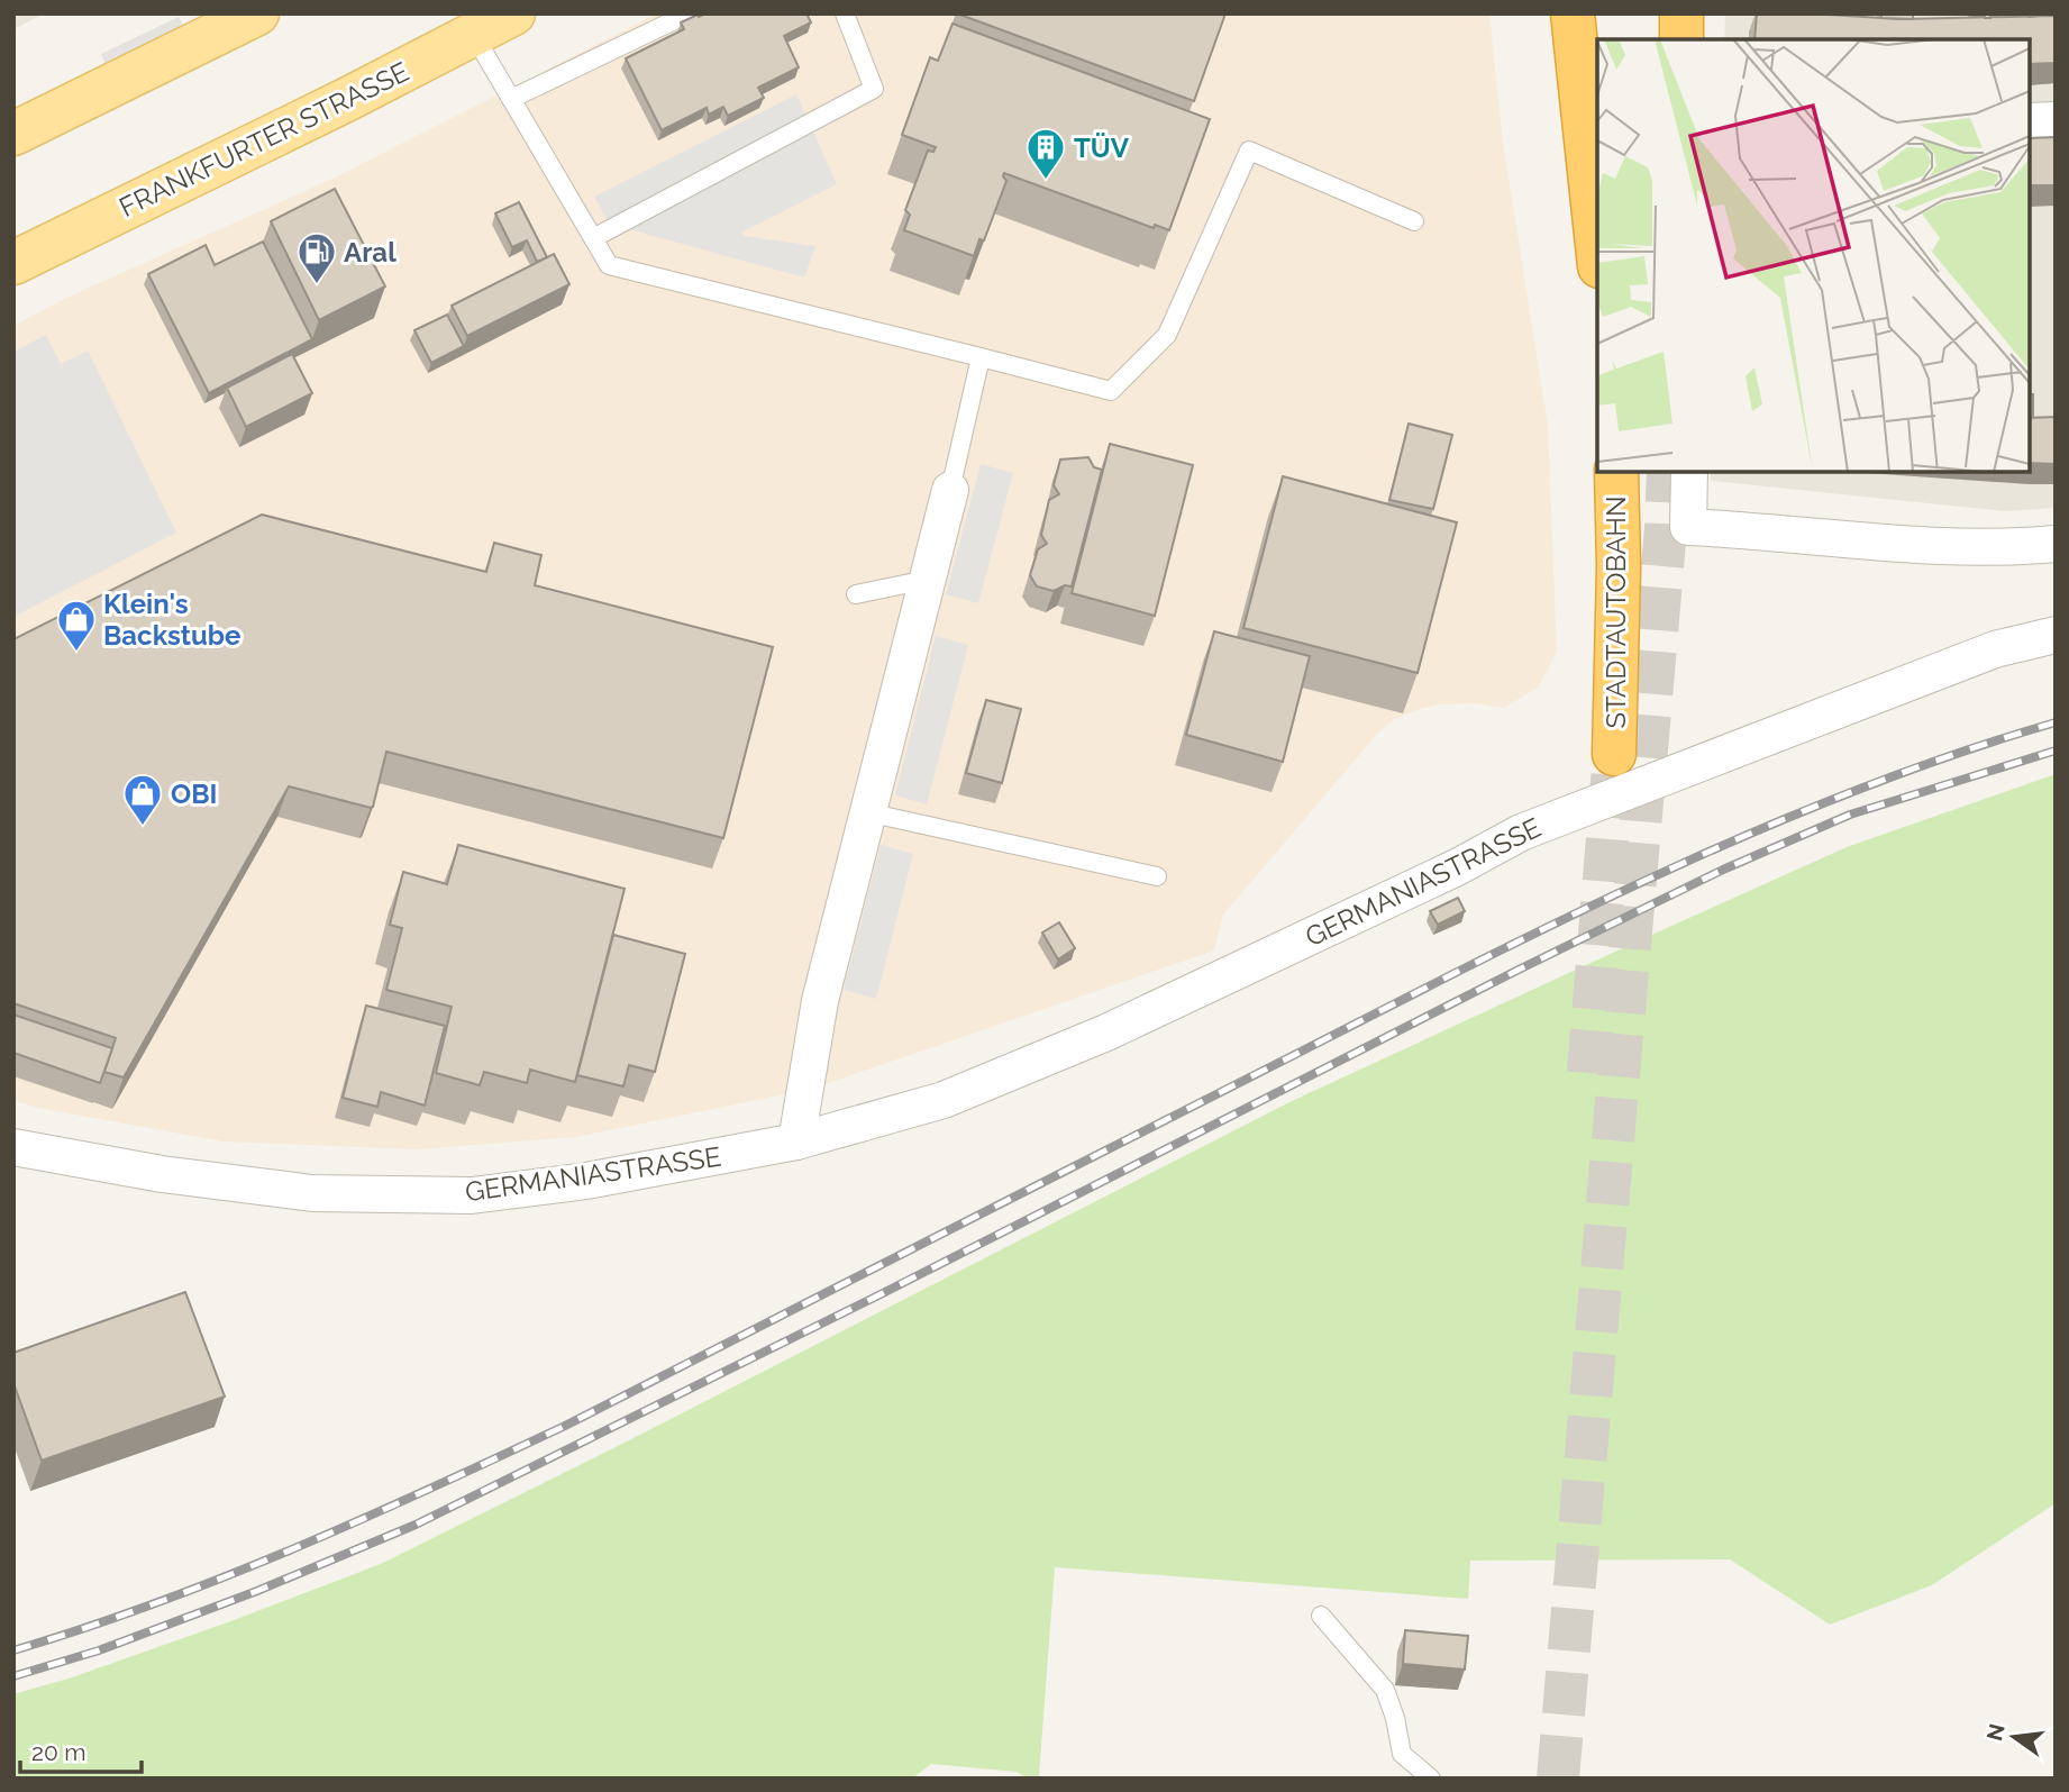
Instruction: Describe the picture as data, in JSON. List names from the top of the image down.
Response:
{
  "streets": {
    "highway": ["STADTAUTOBAHN"],
    "main road": ["FRANKFURTER STRASSE"],
    "street": ["GERMANIASTRASSE"]
  },
  "places": {
    "building": ["TÜV"],
    "fuel station": ["Aral"],
    "shop": ["Klein's Backstube", "OBI"]
  },
  "scale_bar": "20 m",
  "north": "left"
}
